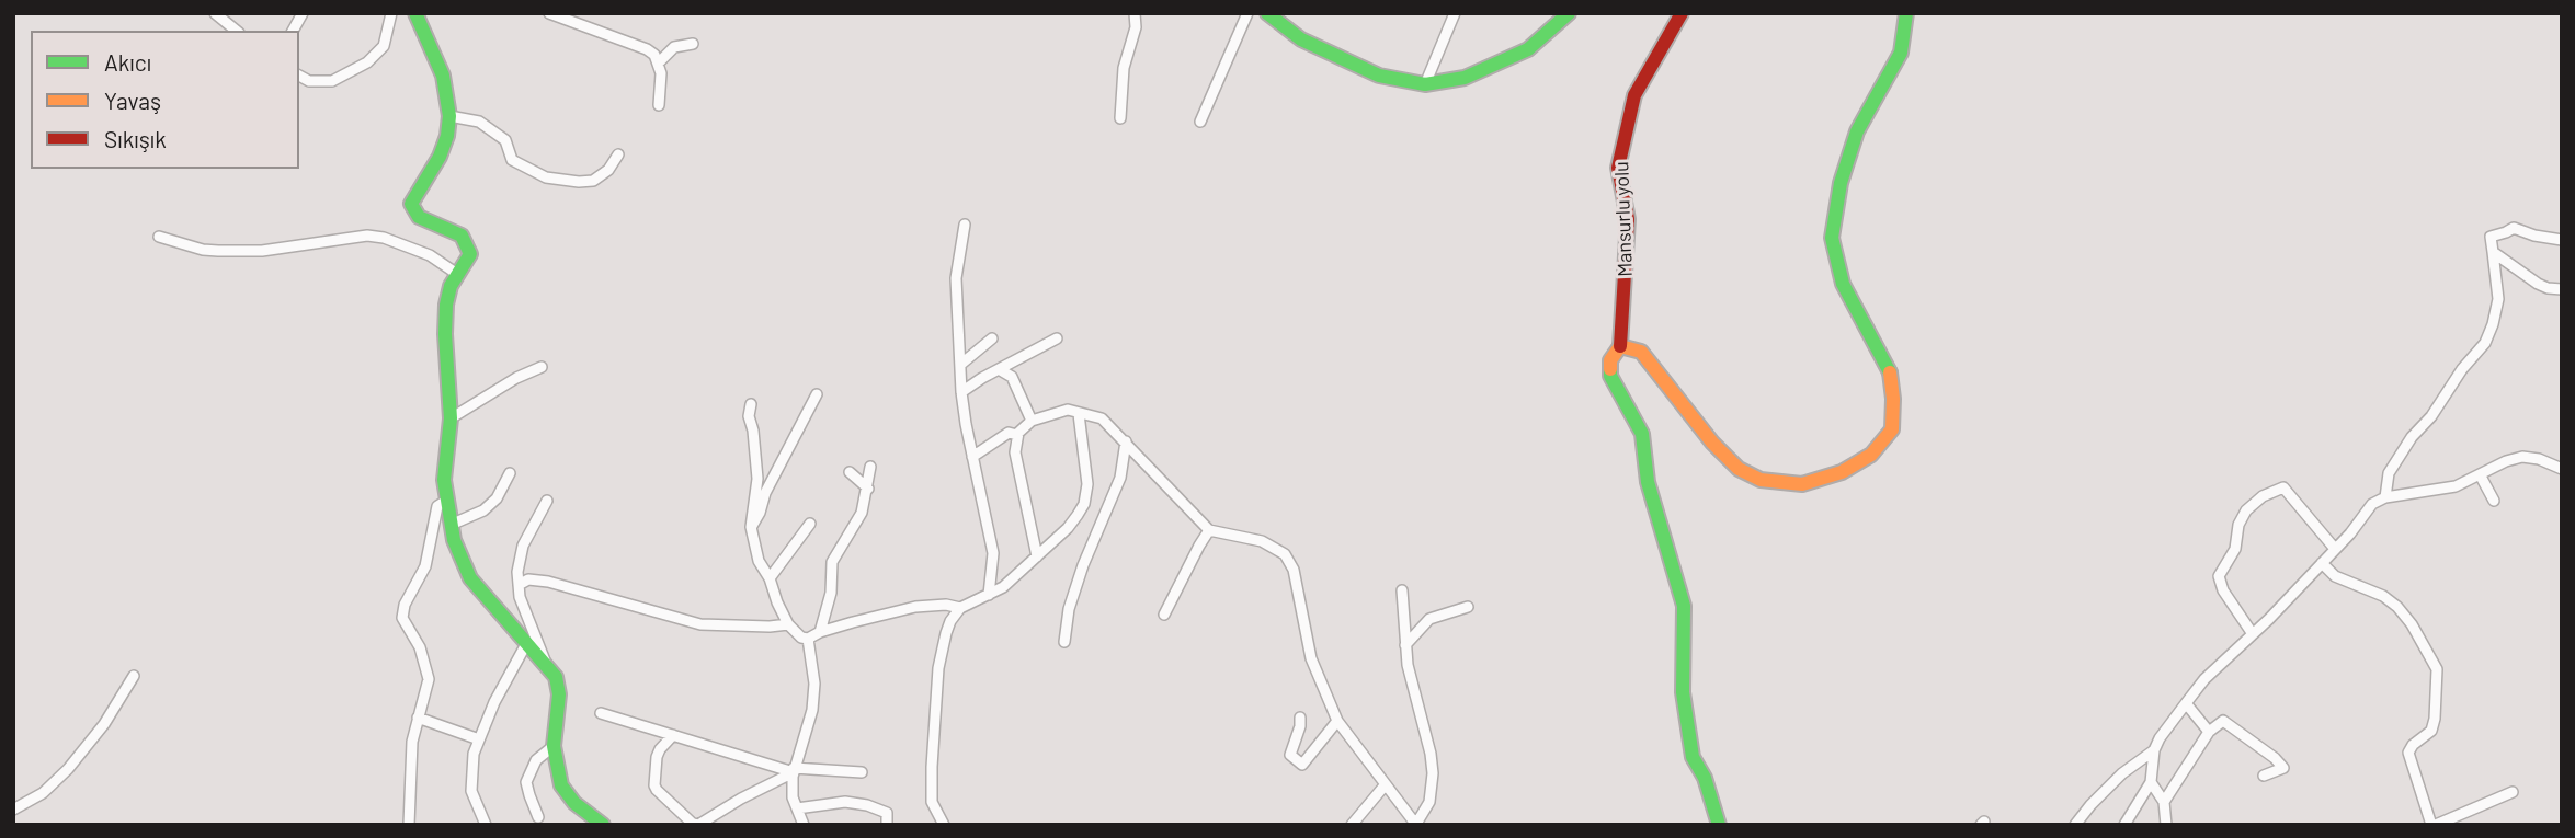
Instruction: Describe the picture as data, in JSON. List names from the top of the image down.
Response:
{
  "streets": {
    "street": ["Mansurlu yolu"]
  },
  "legend": ["Akıcı", "Yavaş", "Sıkışık"]
}
